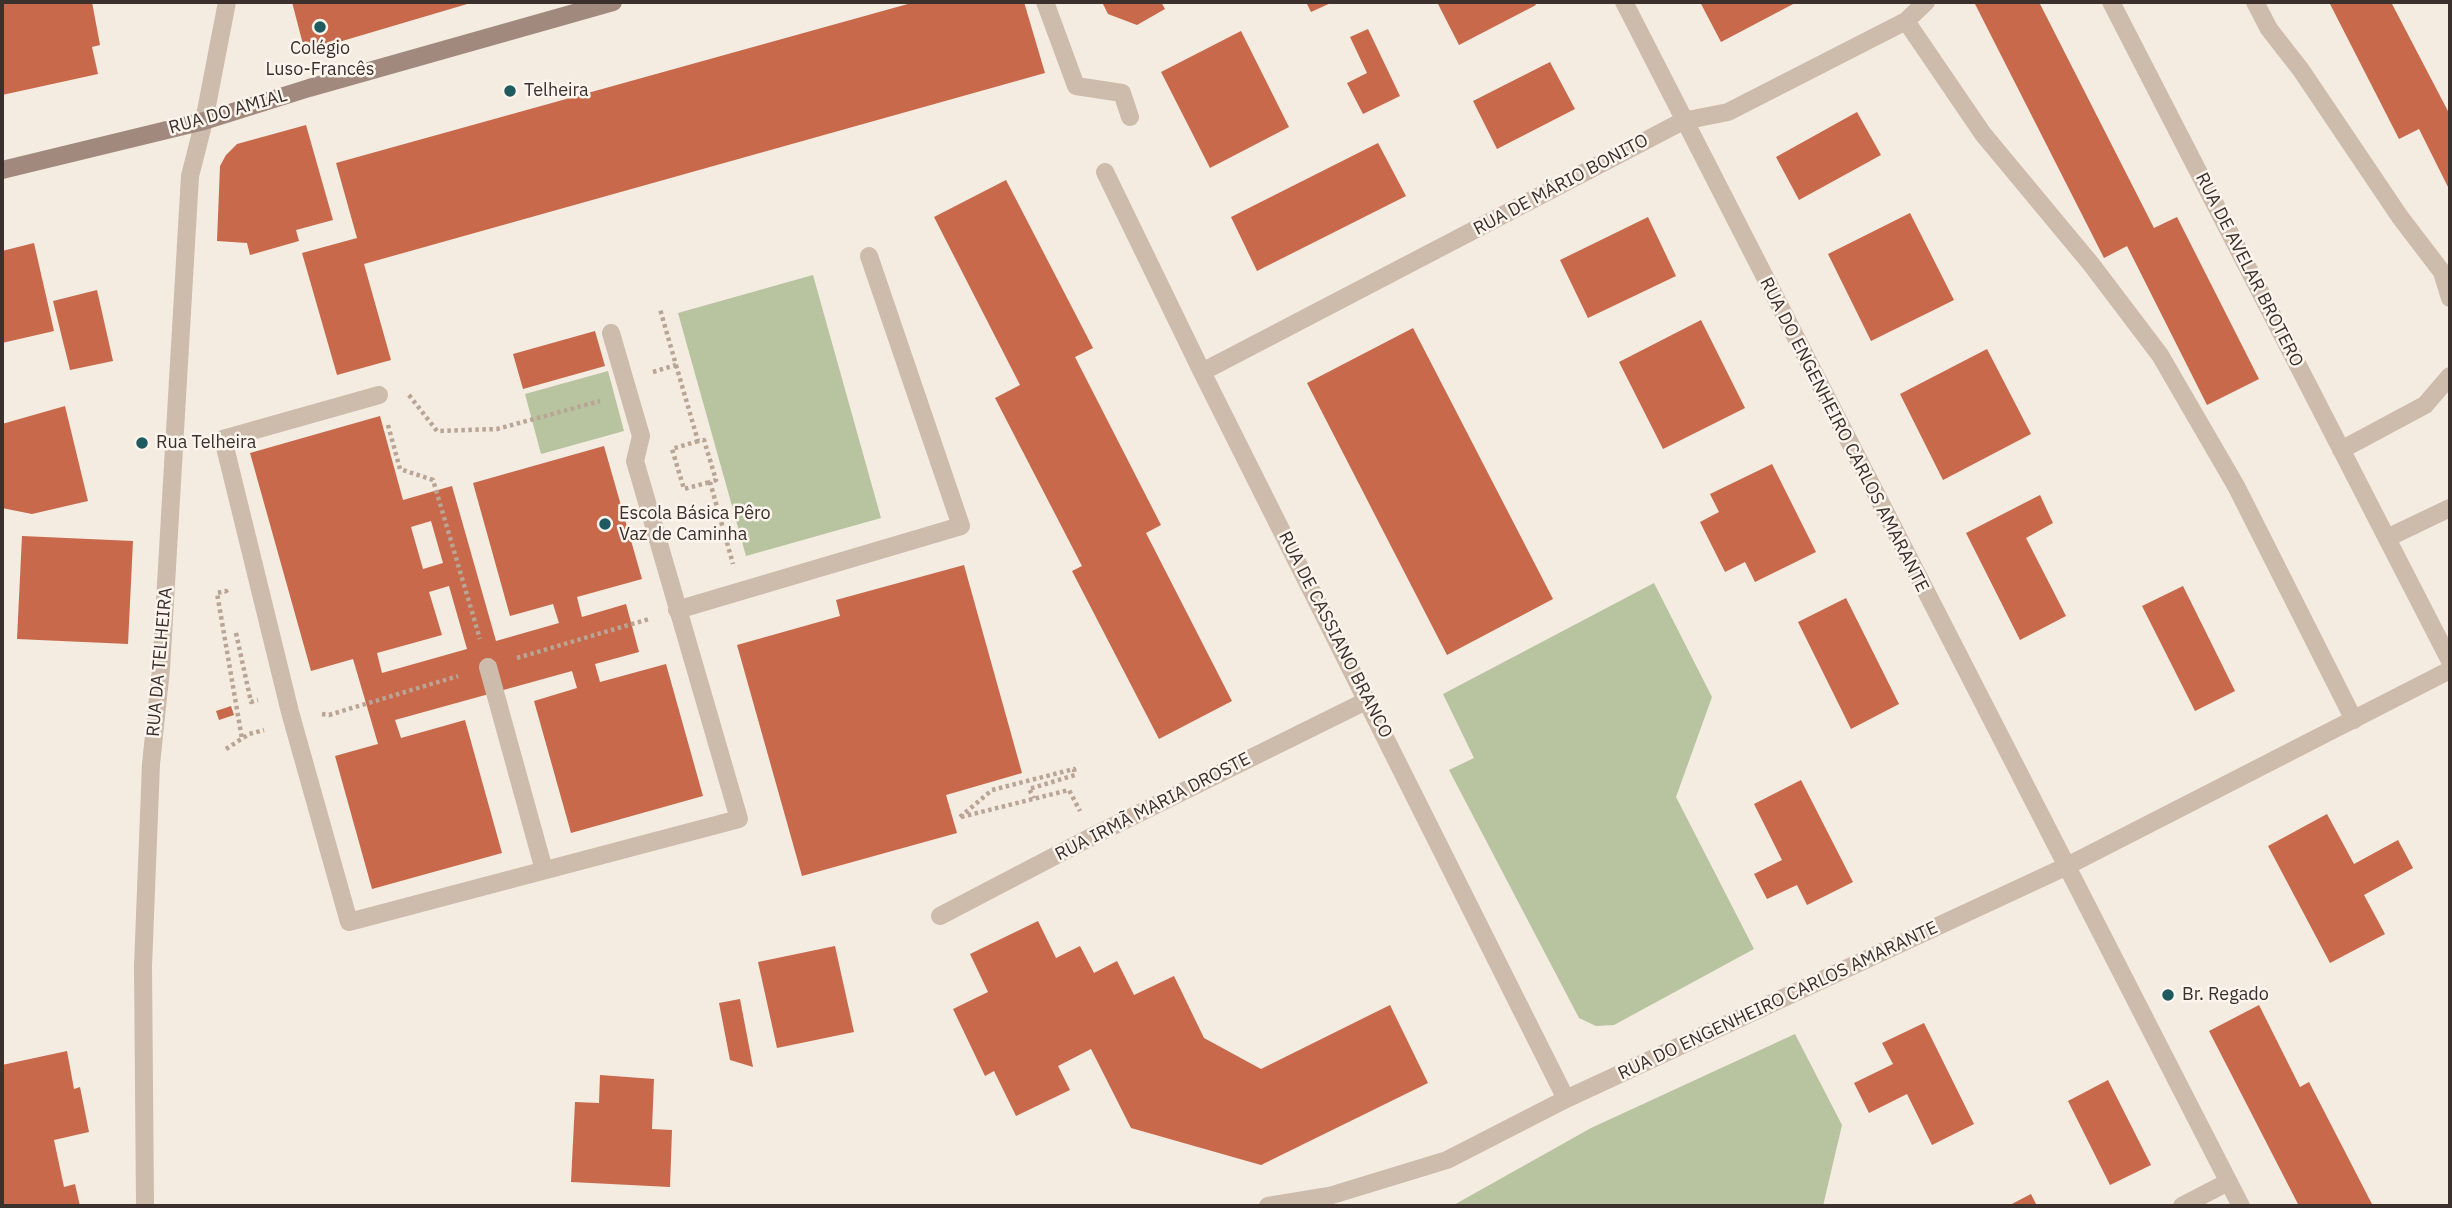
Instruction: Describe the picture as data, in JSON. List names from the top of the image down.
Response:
{
  "streets": {
    "main road": ["RUA DO AMIAL"],
    "street": [
      "RUA DE MÁRIO BONITO",
      "RUA DE AVELAR BROTERO",
      "RUA DO ENGENHEIRO CARLOS AMARANTE",
      "RUA DE CASSIANO BRANCO",
      "RUA DA TELHEIRA",
      "RUA IRMÃ MARIA DROSTE"
    ]
  },
  "crossings": [
    ["RUA DO AMIAL", "RUA DA TELHEIRA"],
    ["RUA DE MÁRIO BONITO", "RUA DO ENGENHEIRO CARLOS AMARANTE"],
    ["RUA DE MÁRIO BONITO", "RUA DE CASSIANO BRANCO"],
    ["RUA DO ENGENHEIRO CARLOS AMARANTE", "RUA DE CASSIANO BRANCO"],
    ["RUA DE CASSIANO BRANCO", "RUA IRMÃ MARIA DROSTE"]
  ],
  "places": [
    "Colégio Luso-Francês",
    "Telheira",
    "Rua Telheira",
    "Escola Básica Pêro Vaz de Caminha",
    "Br. Regado"
  ]
}
